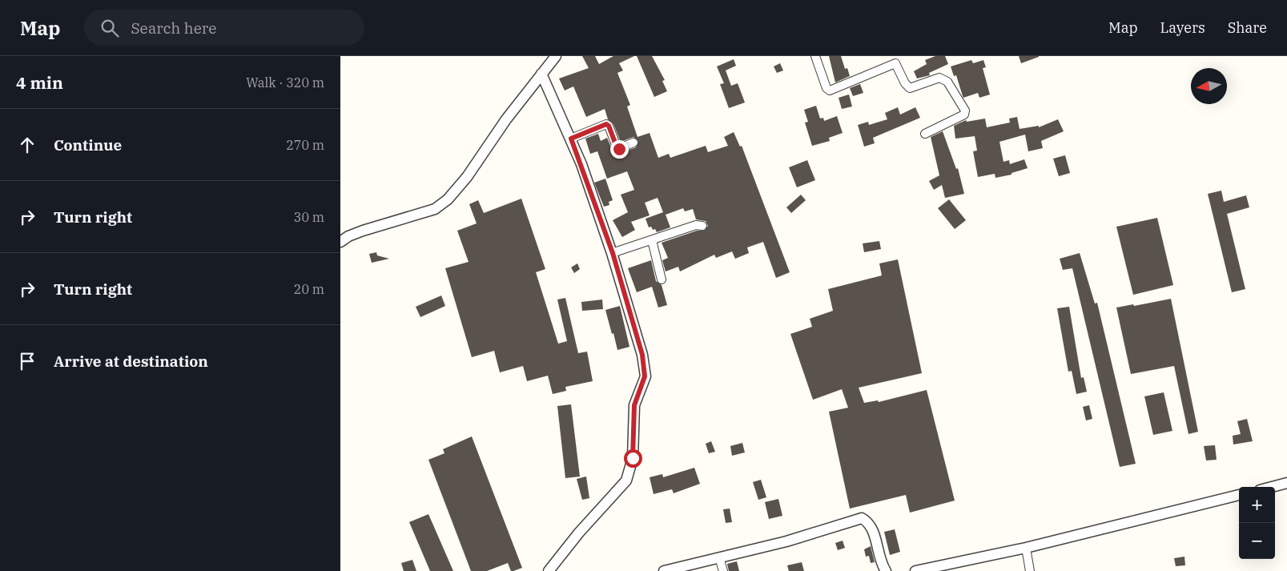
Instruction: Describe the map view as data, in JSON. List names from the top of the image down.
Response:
{
  "north": "left",
  "page": {
    "header": "Map",
    "search": "Search here",
    "nav": ["Map", "Layers", "Share"],
    "heading": ["4 min", "Walk · 320 m"],
    "list": [
      ["Continue", "270 m"],
      ["Turn right", "30 m"],
      ["Turn right", "20 m"],
      "Arrive at destination"
    ],
    "map_buttons": ["+", "−"]
  }
}
